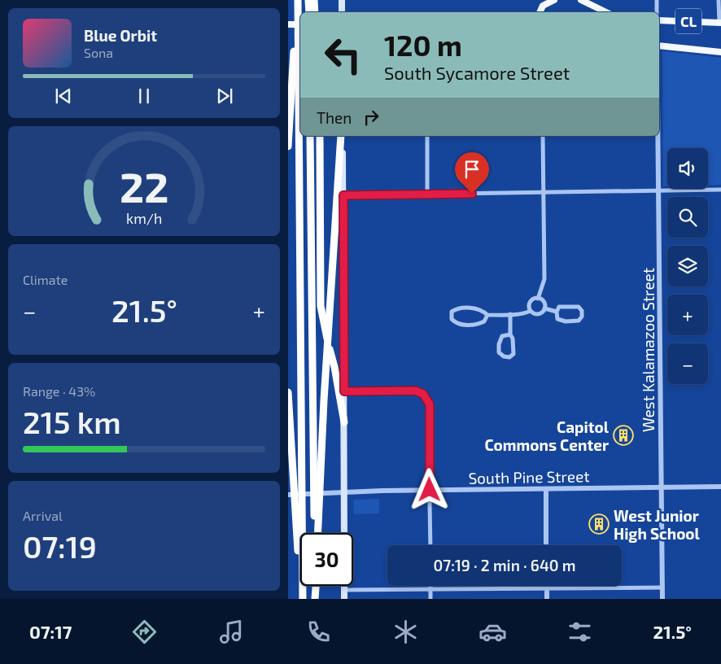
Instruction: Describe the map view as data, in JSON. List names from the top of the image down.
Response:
{
  "streets": {
    "main road": ["CL"],
    "street": ["West Kalamazoo Street", "South Pine Street"]
  },
  "crossings": [
    ["West Kalamazoo Street", "South Pine Street"]
  ],
  "places": {
    "building": ["Capitol Commons Center", "West Junior High School"]
  },
  "page": {
    "turn": ["120 m", "South Sycamore Street"],
    "song": ["Blue Orbit", "Sona"],
    "then": "Then",
    "map_buttons": ["+", "−"],
    "tile": [
      "Climate",
      ["Range · 43%", "215 km"],
      ["Arrival", "07:19"]
    ],
    "heat": ["−", "21.5°", "+"],
    "limit": "30",
    "trip": "07:19 · 2 min · 640 m",
    "tabs": ["07:17", "21.5°"],
    "gauge": ["22", "km/h"]
  }
}
